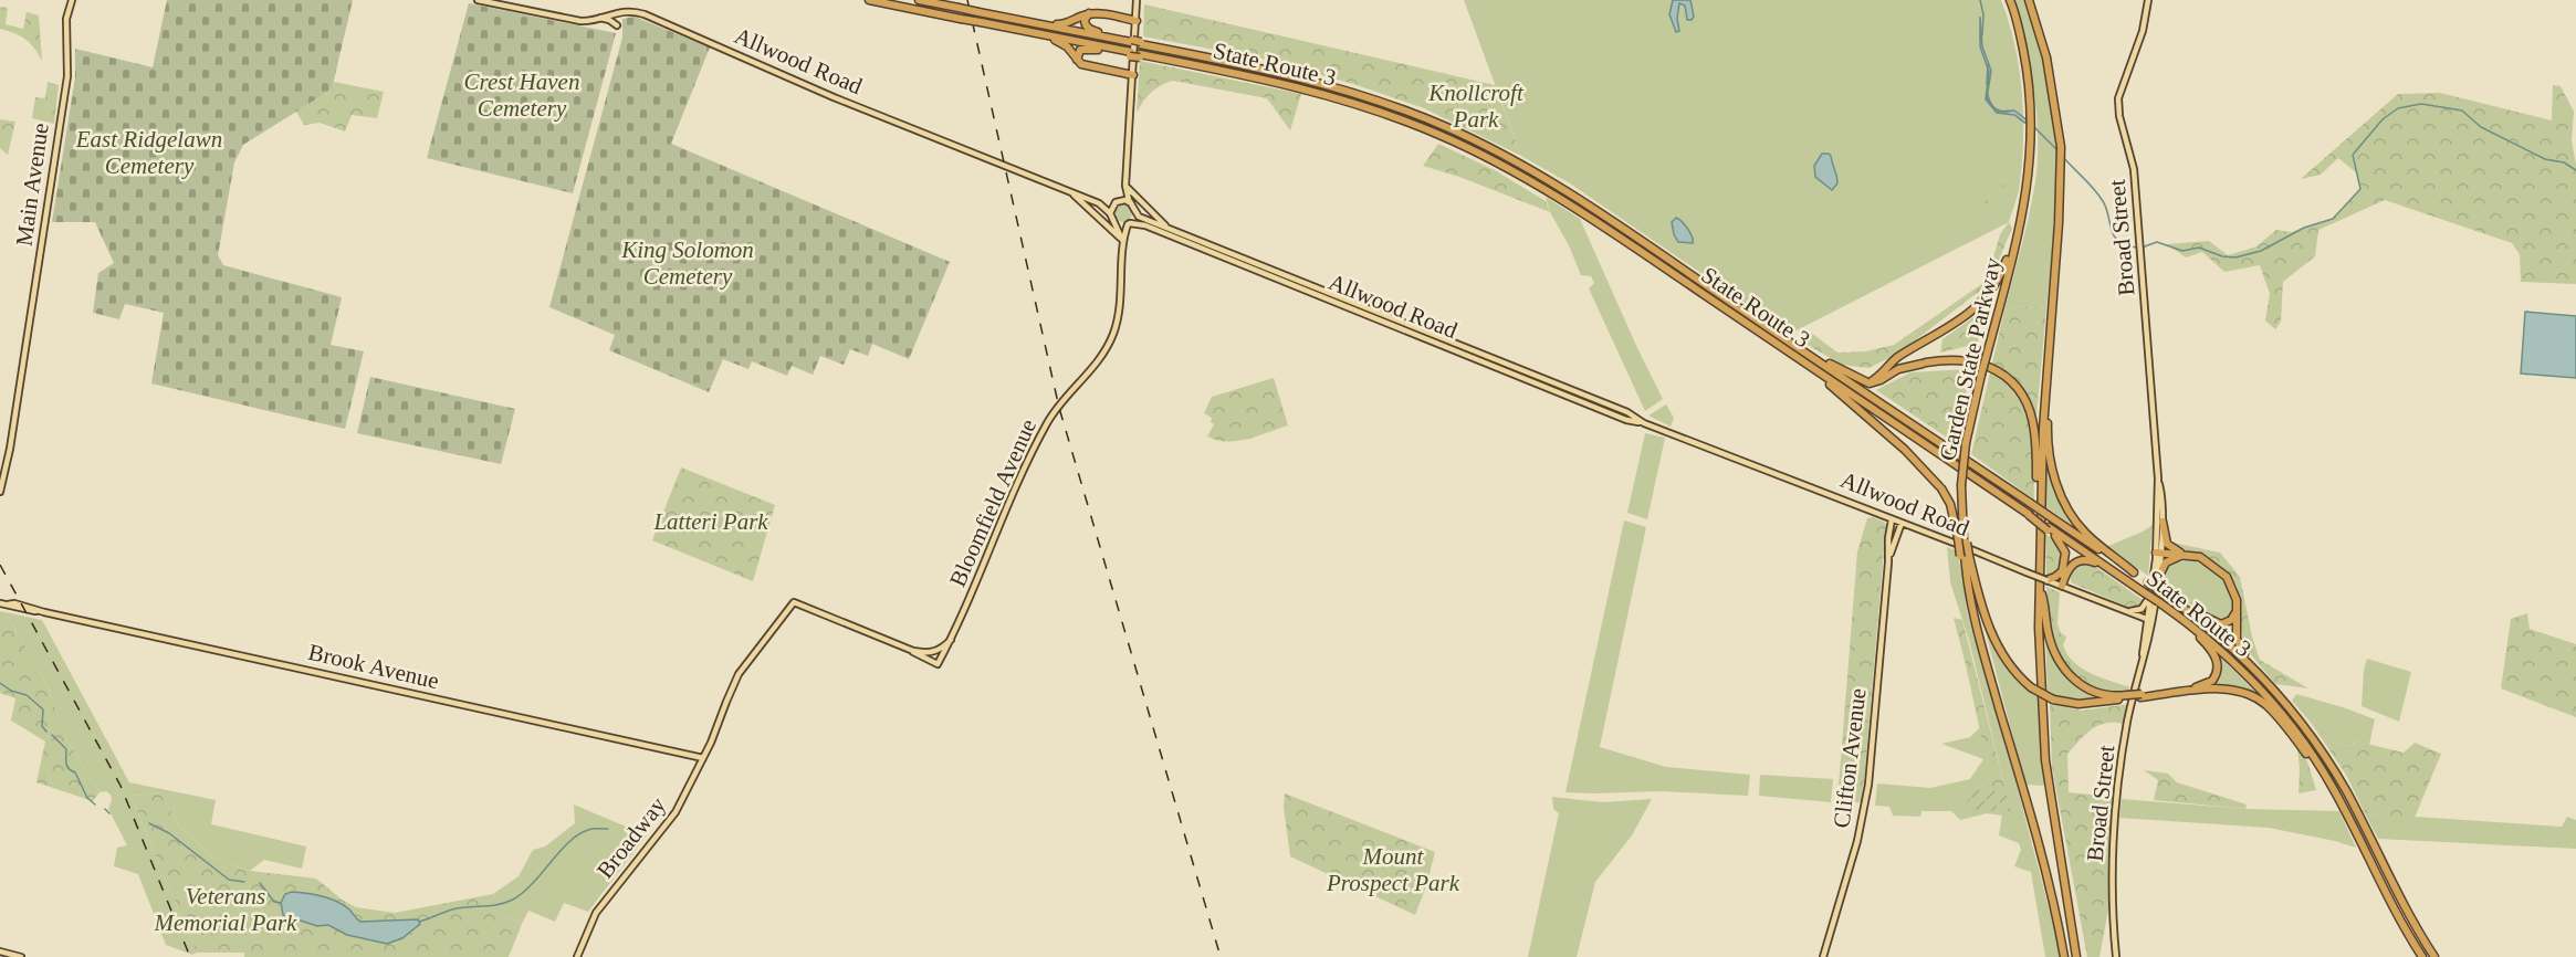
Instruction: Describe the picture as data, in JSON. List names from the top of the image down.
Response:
{
  "streets": {
    "highway": ["State Route 3", "Garden State Parkway"],
    "main road": [
      "Allwood Road",
      "Main Avenue",
      "Broad Street",
      "Bloomfield Avenue",
      "Brook Avenue",
      "Clifton Avenue",
      "Broadway"
    ]
  },
  "crossings": [
    ["Allwood Road", "Broad Street"],
    ["Allwood Road", "Bloomfield Avenue"],
    ["Allwood Road", "Clifton Avenue"],
    ["State Route 3", "Broad Street"],
    ["Bloomfield Avenue", "Broadway"],
    ["Brook Avenue", "Broadway"]
  ],
  "parks": [
    "Crest Haven Cemetery",
    "Knollcroft Park",
    "East Ridgelawn Cemetery",
    "King Solomon Cemetery",
    "Latteri Park",
    "Mount Prospect Park",
    "Veterans Memorial Park"
  ]
}
